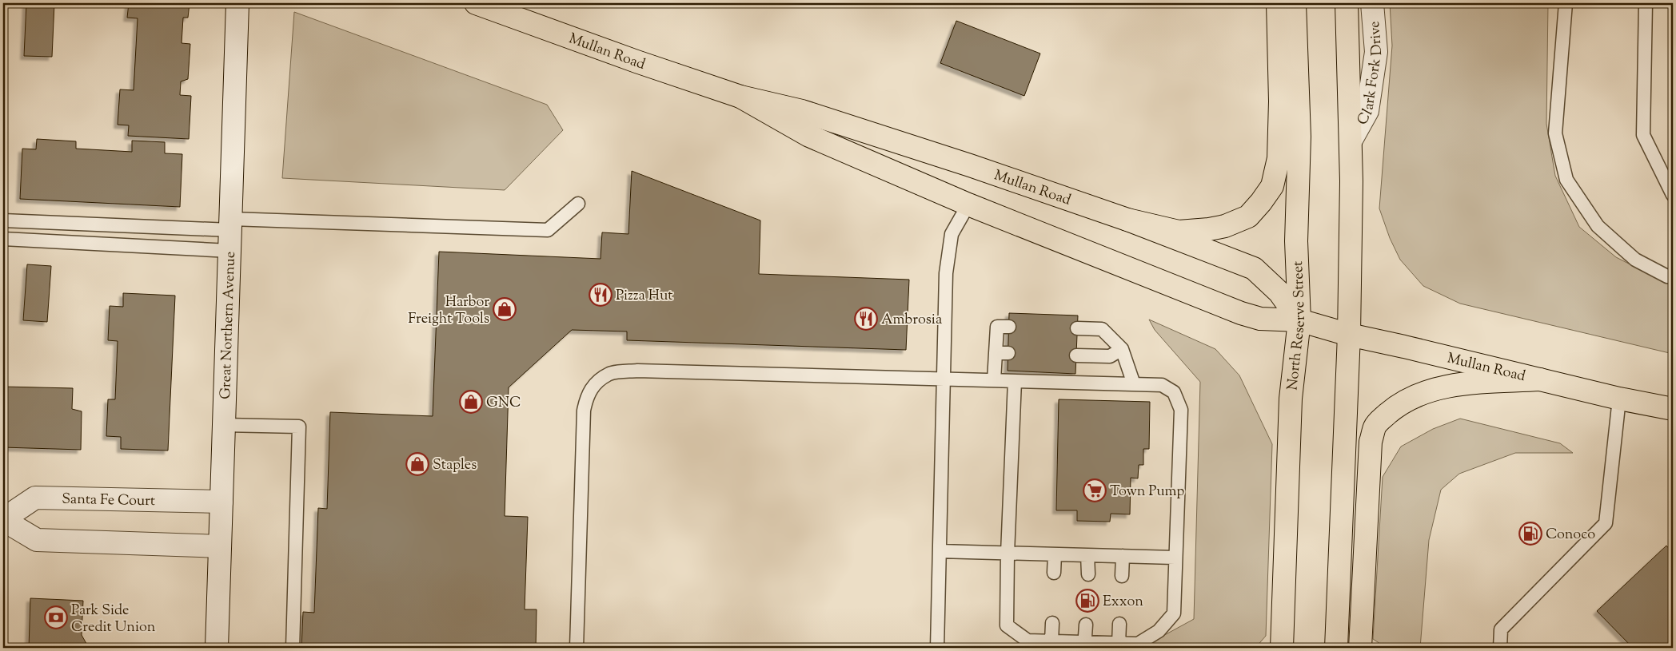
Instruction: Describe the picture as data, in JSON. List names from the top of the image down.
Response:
{
  "streets": {
    "main road": ["Mullan Road", "North Reserve Street"],
    "street": ["Clark Fork Drive", "Great Northern Avenue", "Santa Fe Court"]
  },
  "crossings": [
    ["Mullan Road", "North Reserve Street"],
    ["Great Northern Avenue", "Santa Fe Court"]
  ],
  "places": {
    "restaurant": ["Pizza Hut", "Ambrosia"],
    "shop": ["Harbor Freight Tools", "GNC", "Staples"],
    "supermarket": ["Town Pump"],
    "fuel station": ["Conoco", "Exxon"],
    "bank": ["Park Side Credit Union"]
  }
}
